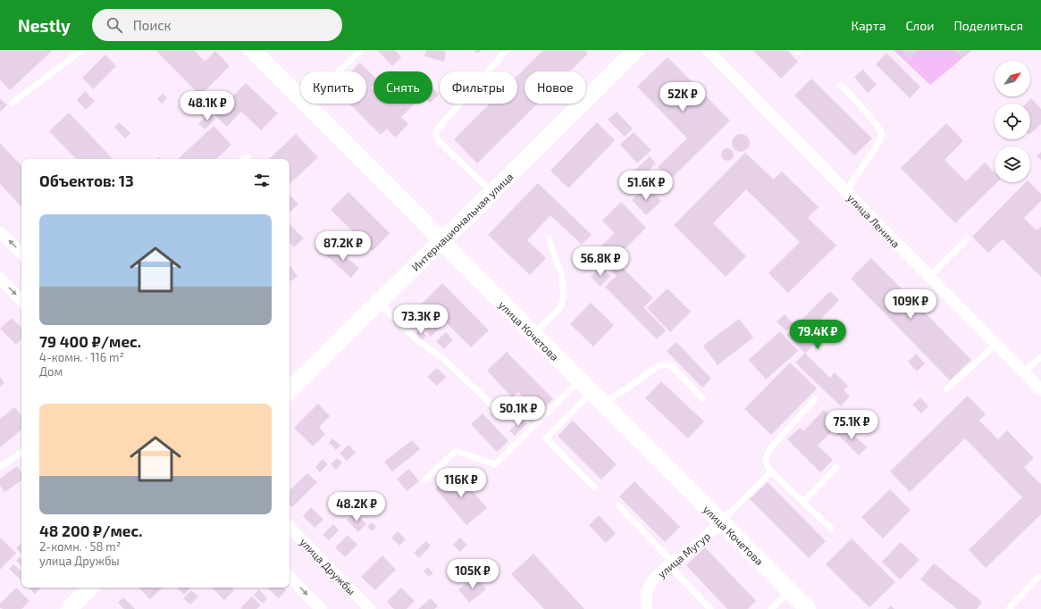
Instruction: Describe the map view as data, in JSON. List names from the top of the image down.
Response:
{
  "streets": {
    "main road": ["Интернациональная улица", "улица Кочетова"],
    "street": ["улица Ленина", "улица Мугур", "улица Дружбы"]
  },
  "crossings": [
    ["Интернациональная улица", "улица Кочетова"],
    ["улица Кочетова", "улица Мугур"]
  ],
  "north": "top right",
  "page": {
    "header": "Nestly",
    "search": "Поиск",
    "nav": ["Карта", "Слои", "Поделиться"],
    "chip": [
      "Купить",
      "Снять",
      "Фильтры",
      "Новое"
    ],
    "price": [
      "52K ₽",
      "48.1K ₽",
      "51.6K ₽",
      "87.2K ₽",
      "56.8K ₽",
      "109K ₽",
      "73.3K ₽",
      "79.4K ₽",
      "50.1K ₽",
      "75.1K ₽",
      "116K ₽",
      "48.2K ₽",
      "105K ₽"
    ],
    "heading": "Объектов: 13",
    "list": [
      {
        "name": "79 400 ₽/мес.",
        "note": "4-комн. · 116 m² · Дом"
      },
      {
        "name": "48 200 ₽/мес.",
        "note": "2-комн. · 58 m² · улица Дружбы"
      }
    ]
  }
}
